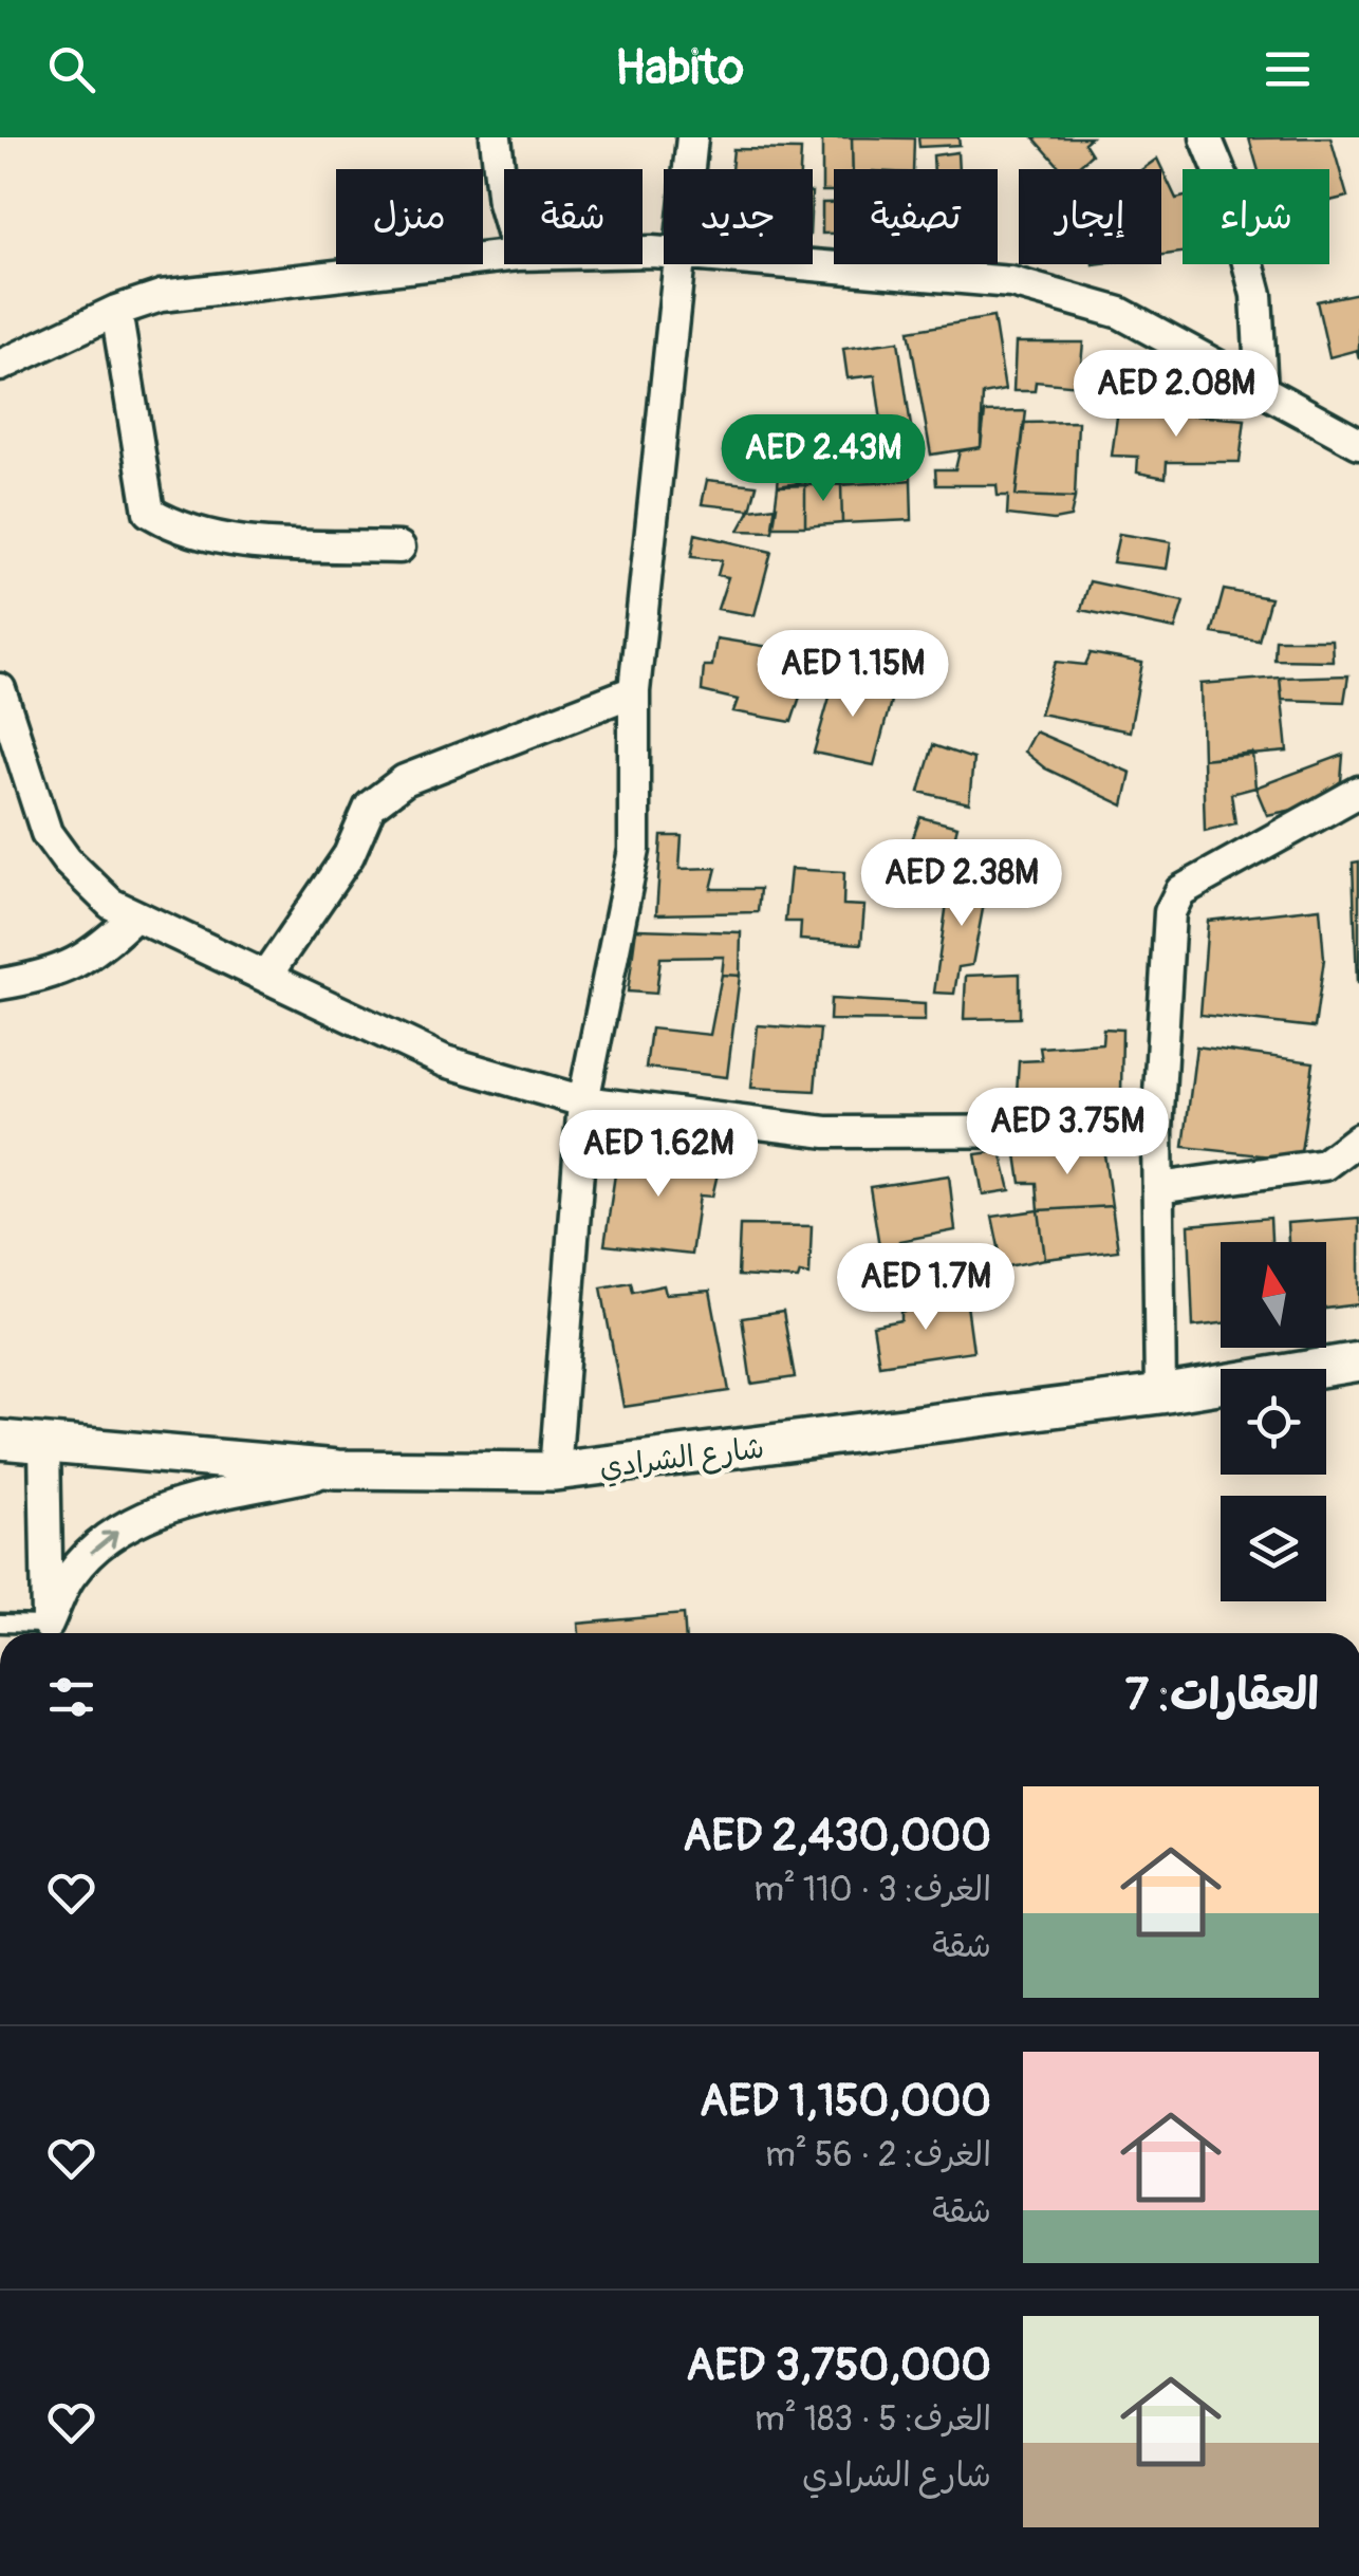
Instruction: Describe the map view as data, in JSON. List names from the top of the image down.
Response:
{
  "streets": {
    "street": ["شارع الشرادي"]
  },
  "north": "top",
  "page": {
    "header": "Habito",
    "chip": [
      "شراء",
      "إيجار",
      "تصفية",
      "جديد",
      "شقة",
      "منزل"
    ],
    "price": [
      "AED 2.08M",
      "AED 2.43M",
      "AED 1.15M",
      "AED 2.38M",
      "AED 3.75M",
      "AED 1.62M",
      "AED 1.7M"
    ],
    "heading": "العقارات: 7",
    "list": [
      {
        "name": "AED 2,430,000",
        "note": "الغرف: 3 · 110 m² · شقة"
      },
      {
        "name": "AED 1,150,000",
        "note": "الغرف: 2 · 56 m² · شقة"
      },
      {
        "name": "AED 3,750,000",
        "note": "الغرف: 5 · 183 m² · شارع الشرادي"
      }
    ]
  }
}
